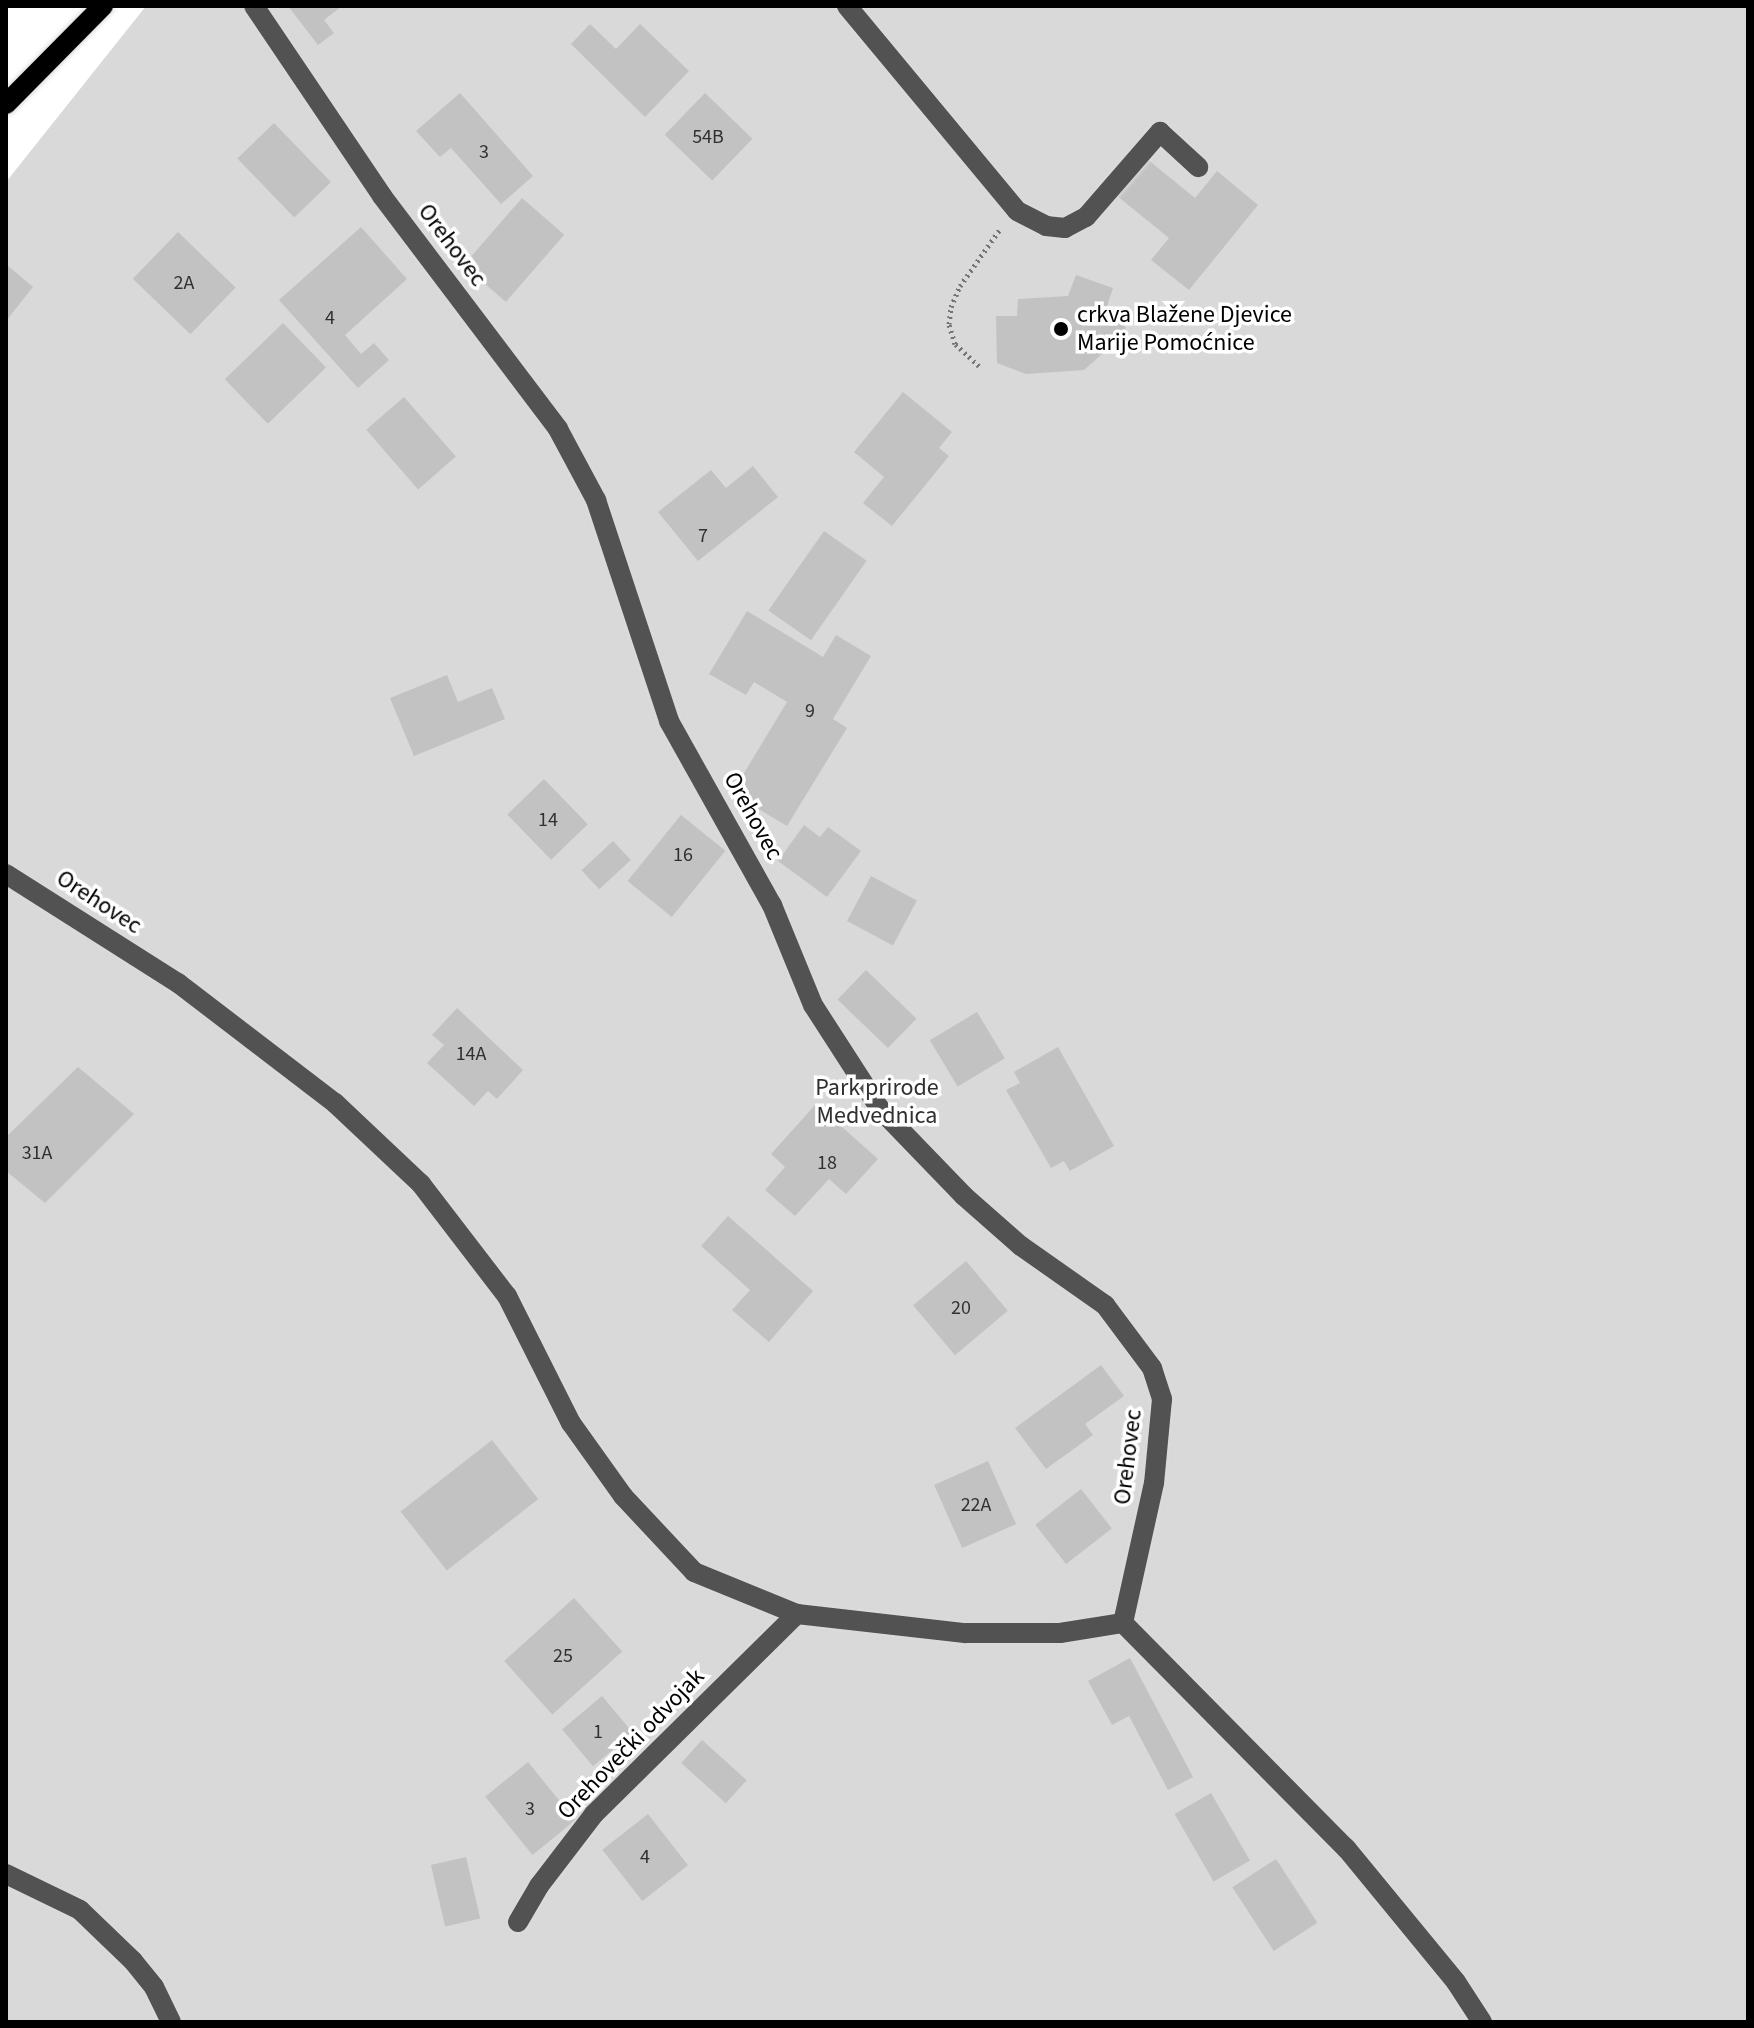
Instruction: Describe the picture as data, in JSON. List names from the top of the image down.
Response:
{
  "streets": {
    "street": ["Orehovec", "Orehovečki odvojak"]
  },
  "crossings": [
    ["Orehovec", "Orehovečki odvojak"]
  ],
  "parks": ["Park prirode Medvednica"],
  "places": ["crkva Blažene Djevice Marije Pomoćnice"],
  "house_numbers": [
    "54B",
    "3",
    "2A",
    "4",
    "7",
    "9",
    "14",
    "16",
    "14A",
    "31A",
    "18",
    "20",
    "22A",
    "25",
    "1",
    "3",
    "4"
  ]
}
